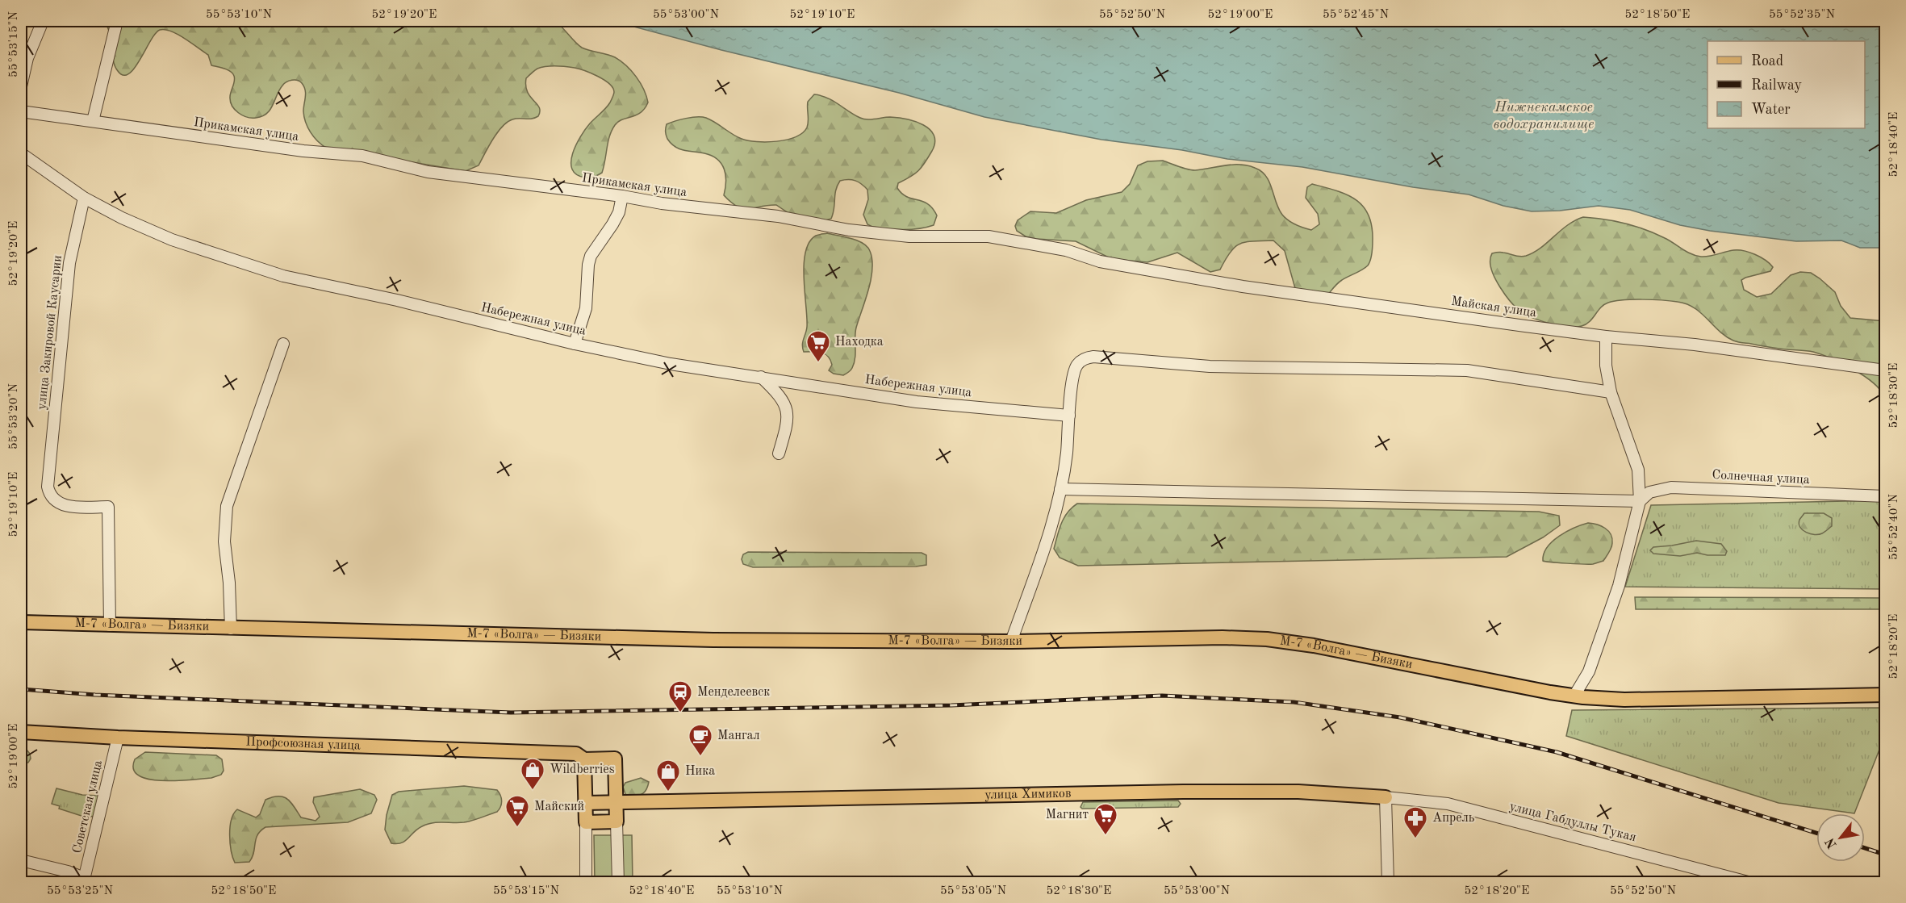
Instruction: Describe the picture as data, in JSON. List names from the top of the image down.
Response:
{
  "streets": {
    "main road": ["М-7 «Волга» — Бизяки", "Профсоюзная улица", "улица Химиков"],
    "street": [
      "Прикамская улица",
      "Майская улица",
      "Набережная улица",
      "улица Закировой Каусарии",
      "Солнечная улица",
      "Советская улица",
      "улица Габдуллы Тукая"
    ]
  },
  "crossings": [
    ["Прикамская улица", "Майская улица"],
    ["Набережная улица", "улица Закировой Каусарии"],
    ["улица Закировой Каусарии", "М-7 «Волга» — Бизяки"],
    ["Профсоюзная улица", "улица Химиков"],
    ["Профсоюзная улица", "Советская улица"],
    ["улица Химиков", "улица Габдуллы Тукая"]
  ],
  "water": ["Нижнекамское водохранилище"],
  "places": {
    "supermarket": ["Находка", "Майский", "Магнит"],
    "station": ["Менделеевск"],
    "cafe": ["Мангал"],
    "shop": ["Wildberries", "Ника"],
    "pharmacy": ["Апрель"]
  },
  "legend": ["Road", "Railway", "Water"],
  "north": "bottom left",
  "coordinates": [
    "55°53'10\"N",
    "52°19'20\"E",
    "55°53'00\"N",
    "52°19'10\"E",
    "55°52'50\"N",
    "52°19'00\"E",
    "55°52'45\"N",
    "52°18'50\"E",
    "55°52'35\"N",
    "55°53'15\"N",
    "52°18'40\"E",
    "52°18'30\"E",
    "55°53'20\"N",
    "55°52'40\"N",
    "52°18'20\"E",
    "55°53'25\"N",
    "55°53'05\"N"
  ]
}
